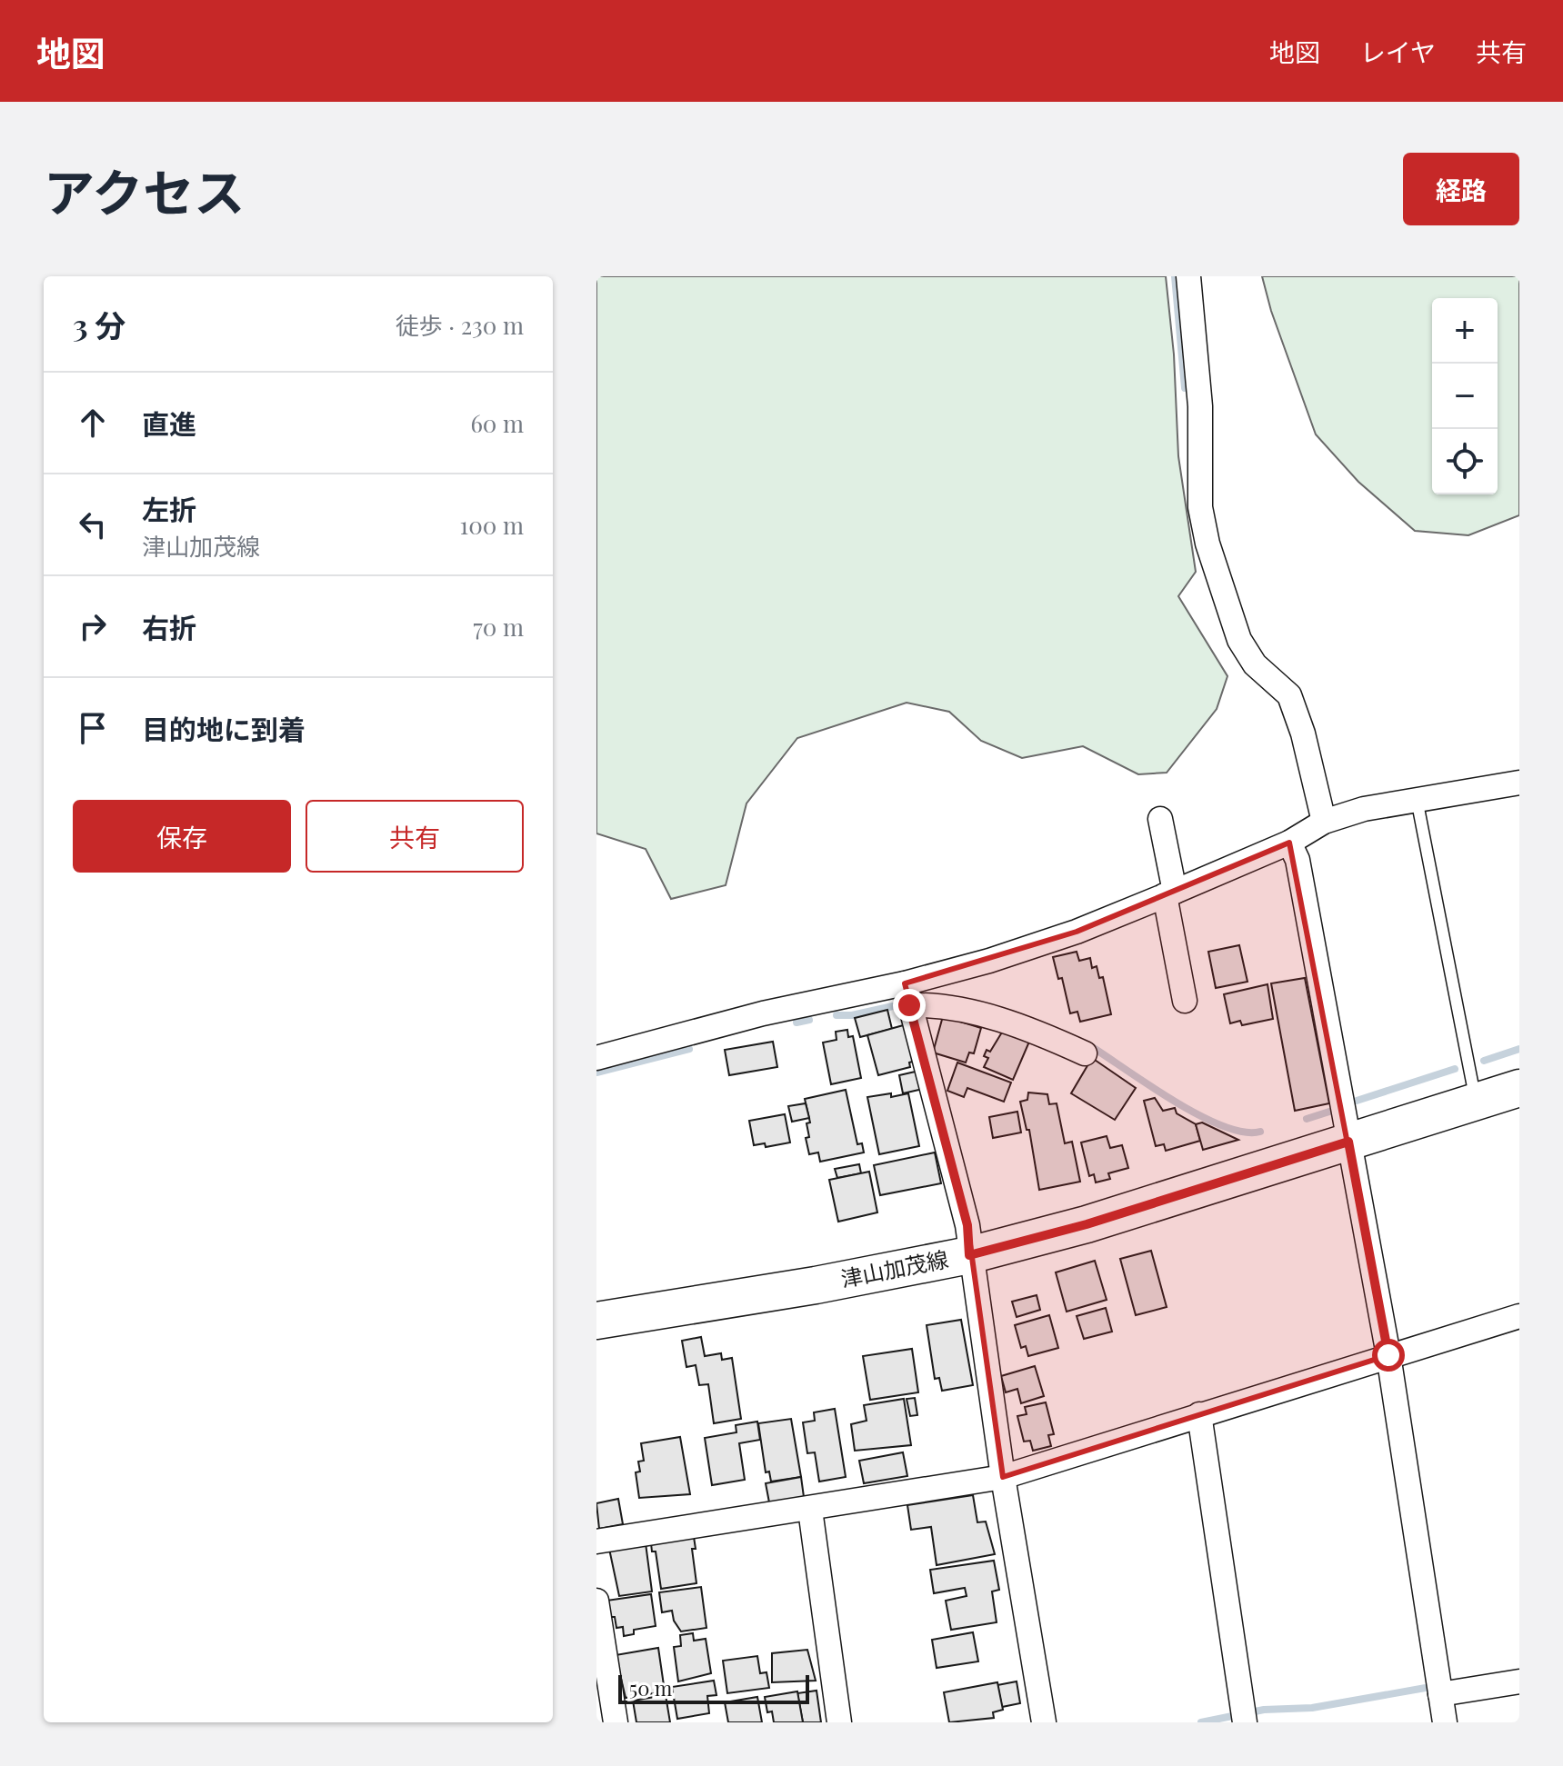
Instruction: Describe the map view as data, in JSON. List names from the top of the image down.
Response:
{
  "streets": {
    "main road": ["津山加茂線"]
  },
  "scale_bar": "50 m",
  "page": {
    "header": "地図",
    "nav": ["地図", "レイヤ", "共有"],
    "title": "アクセス",
    "buttons": [
      "経路",
      ["保存", "共有"]
    ],
    "heading": ["3 分", "徒歩 · 230 m"],
    "map_buttons": ["+", "−"],
    "list": [
      ["直進", "60 m"],
      ["左折", "津山加茂線", "100 m"],
      ["右折", "70 m"],
      "目的地に到着"
    ],
    "scale": "50 m"
  }
}
